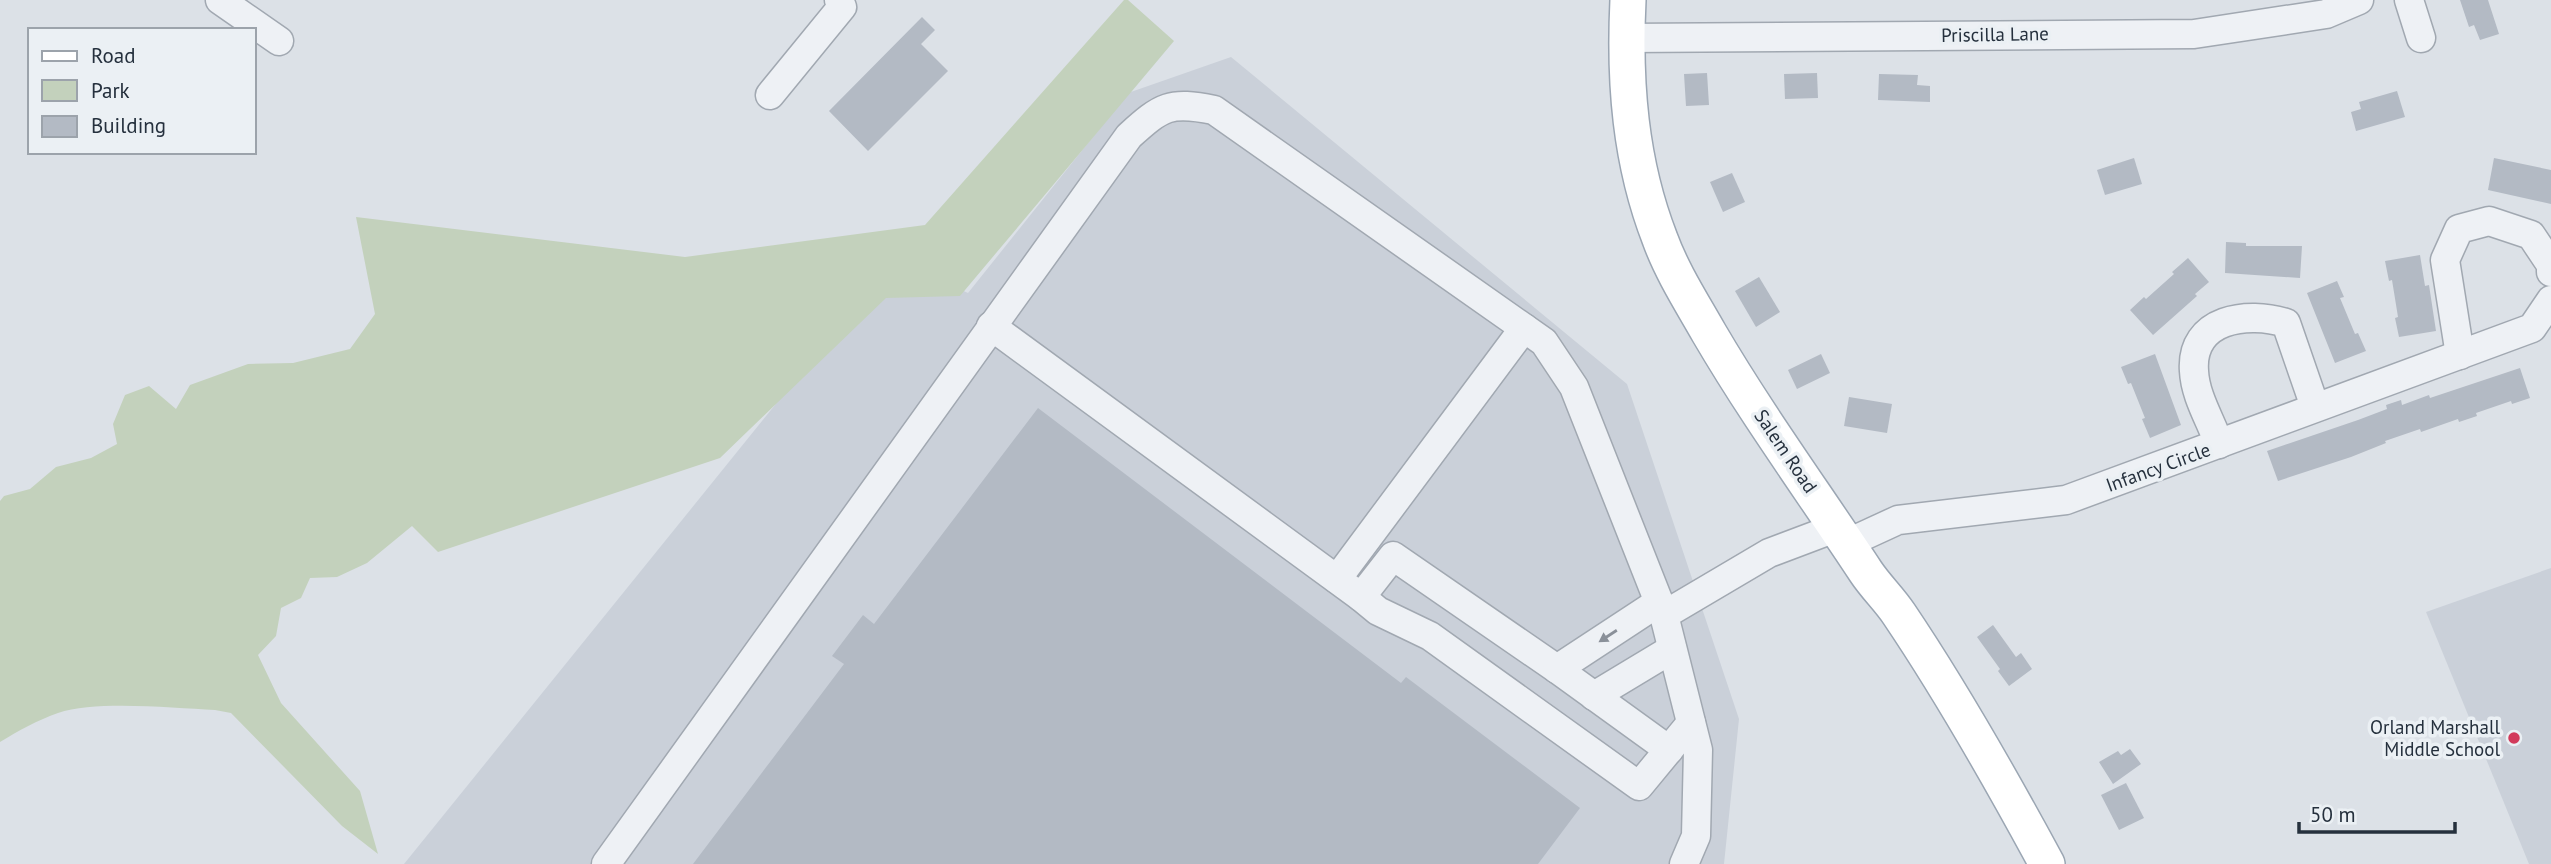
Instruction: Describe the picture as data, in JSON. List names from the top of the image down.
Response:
{
  "streets": {
    "main road": ["Salem Road"],
    "street": ["Priscilla Lane", "Infancy Circle"]
  },
  "crossings": [
    ["Priscilla Lane", "Salem Road"],
    ["Salem Road", "Infancy Circle"]
  ],
  "places": ["Orland Marshall Middle School"],
  "legend": ["Road", "Park", "Building"],
  "scale_bar": "50 m"
}
